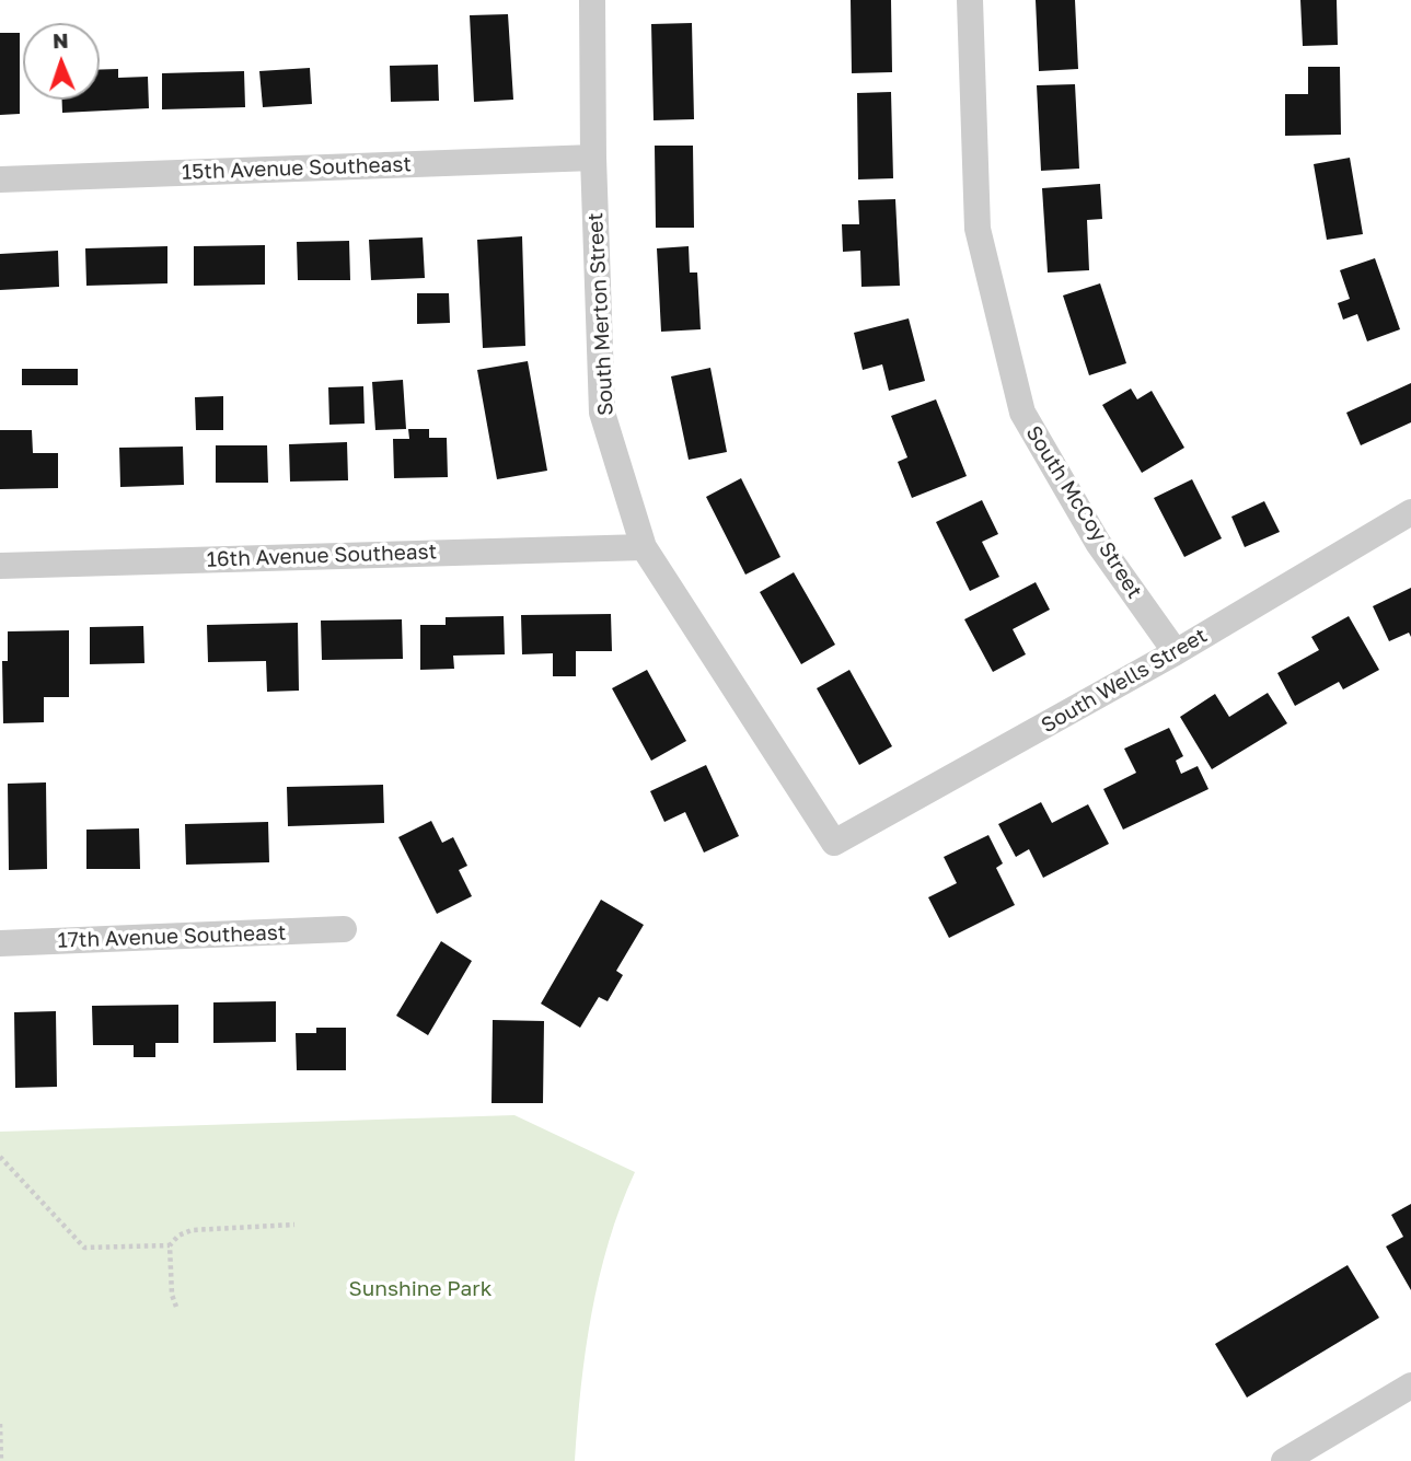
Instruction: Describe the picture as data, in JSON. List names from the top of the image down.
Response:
{
  "streets": {
    "street": [
      "15th Avenue Southeast",
      "South Merton Street",
      "South McCoy Street",
      "16th Avenue Southeast",
      "South Wells Street",
      "17th Avenue Southeast"
    ]
  },
  "crossings": [
    ["15th Avenue Southeast", "South Merton Street"],
    ["South Merton Street", "16th Avenue Southeast"],
    ["South Merton Street", "South Wells Street"],
    ["South McCoy Street", "South Wells Street"]
  ],
  "parks": ["Sunshine Park"],
  "north": "top"
}
